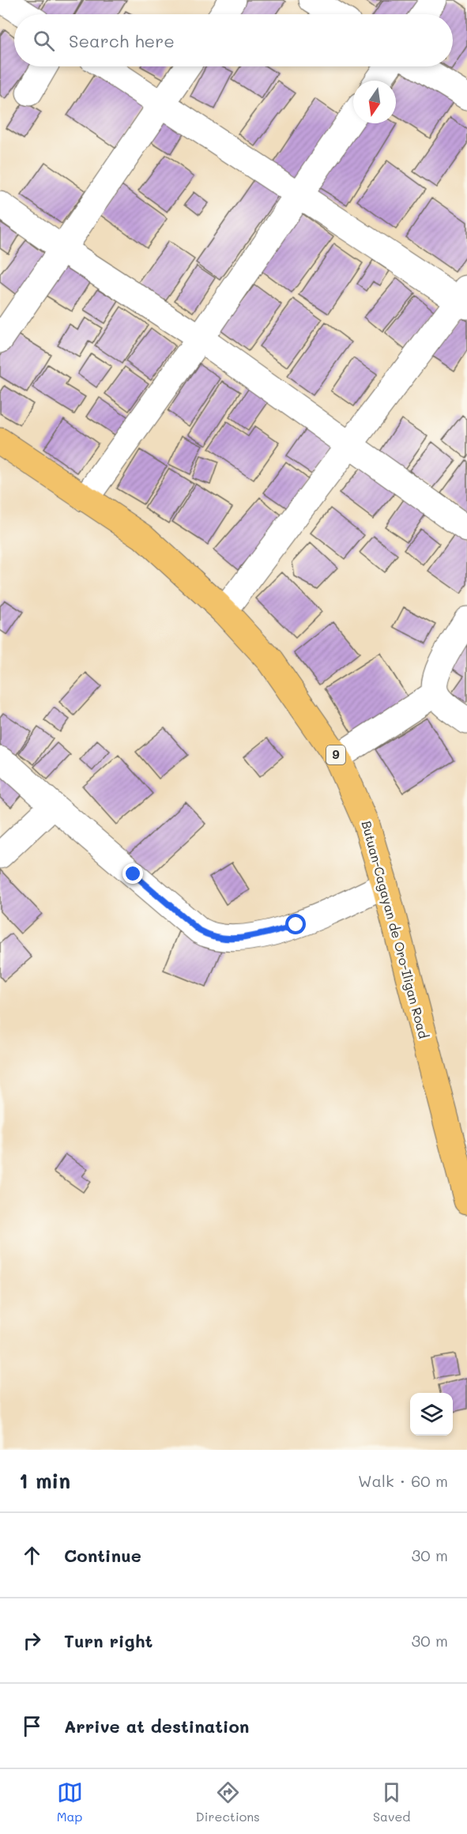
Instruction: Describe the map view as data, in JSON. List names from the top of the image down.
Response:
{
  "streets": {
    "highway": ["9", "Butuan-Cagayan de Oro-Iligan Road"]
  },
  "north": "bottom",
  "page": {
    "search": "Search here",
    "heading": ["1 min", "Walk · 60 m"],
    "list": [
      ["Continue", "30 m"],
      ["Turn right", "30 m"],
      "Arrive at destination"
    ],
    "nav": ["Map", "Directions", "Saved"]
  }
}
